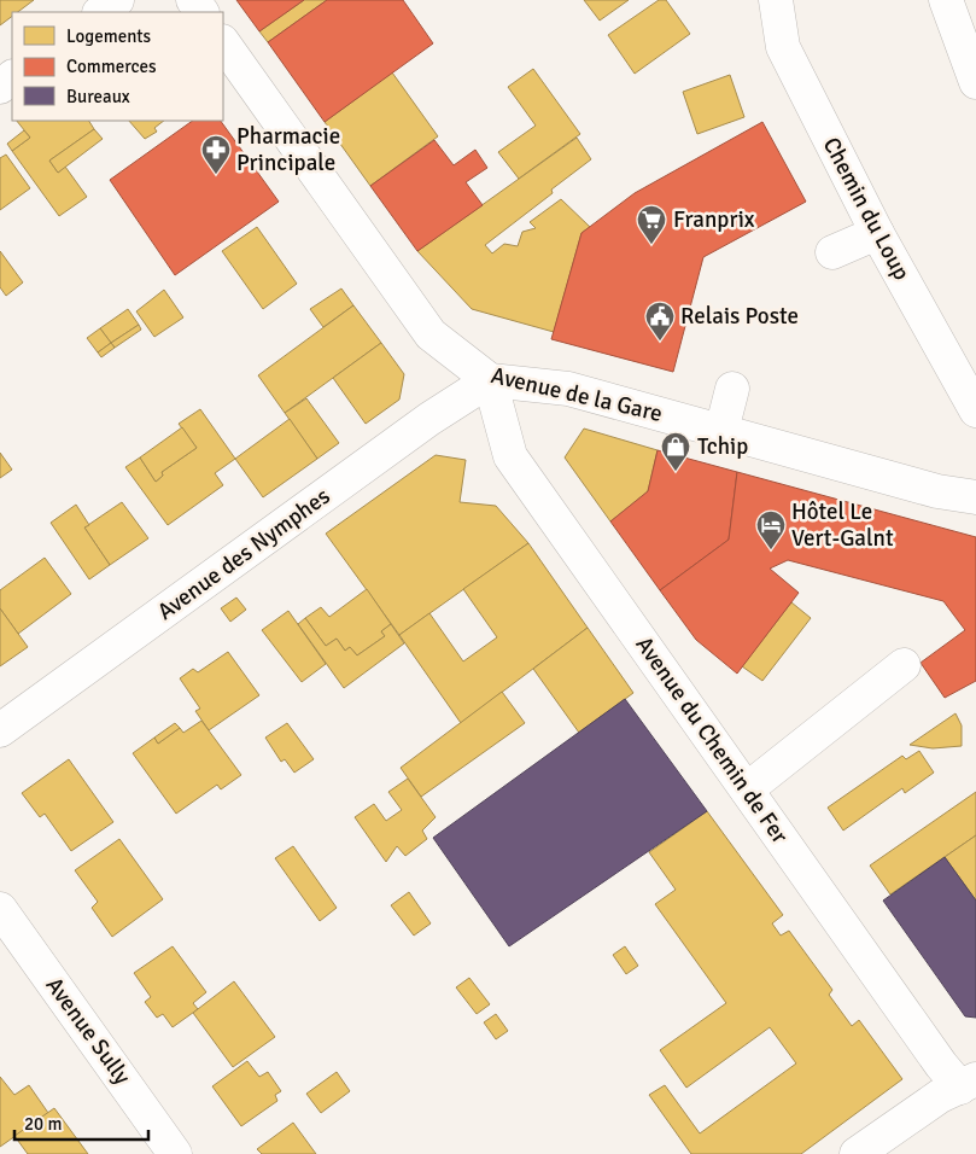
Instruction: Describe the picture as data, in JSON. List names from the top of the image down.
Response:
{
  "streets": {
    "street": [
      "Chemin du Loup",
      "Avenue de la Gare",
      "Avenue des Nymphes",
      "Avenue du Chemin de Fer",
      "Avenue Sully"
    ]
  },
  "crossings": [
    ["Avenue de la Gare", "Avenue des Nymphes"],
    ["Avenue de la Gare", "Avenue du Chemin de Fer"],
    ["Avenue des Nymphes", "Avenue du Chemin de Fer"]
  ],
  "places": {
    "pharmacy": ["Pharmacie Principale"],
    "supermarket": ["Franprix"],
    "public building": ["Relais Poste"],
    "shop": ["Tchip"],
    "hotel": ["Hôtel Le Vert-Galnt"]
  },
  "legend": ["Logements", "Commerces", "Bureaux"],
  "scale_bar": "20 m"
}
